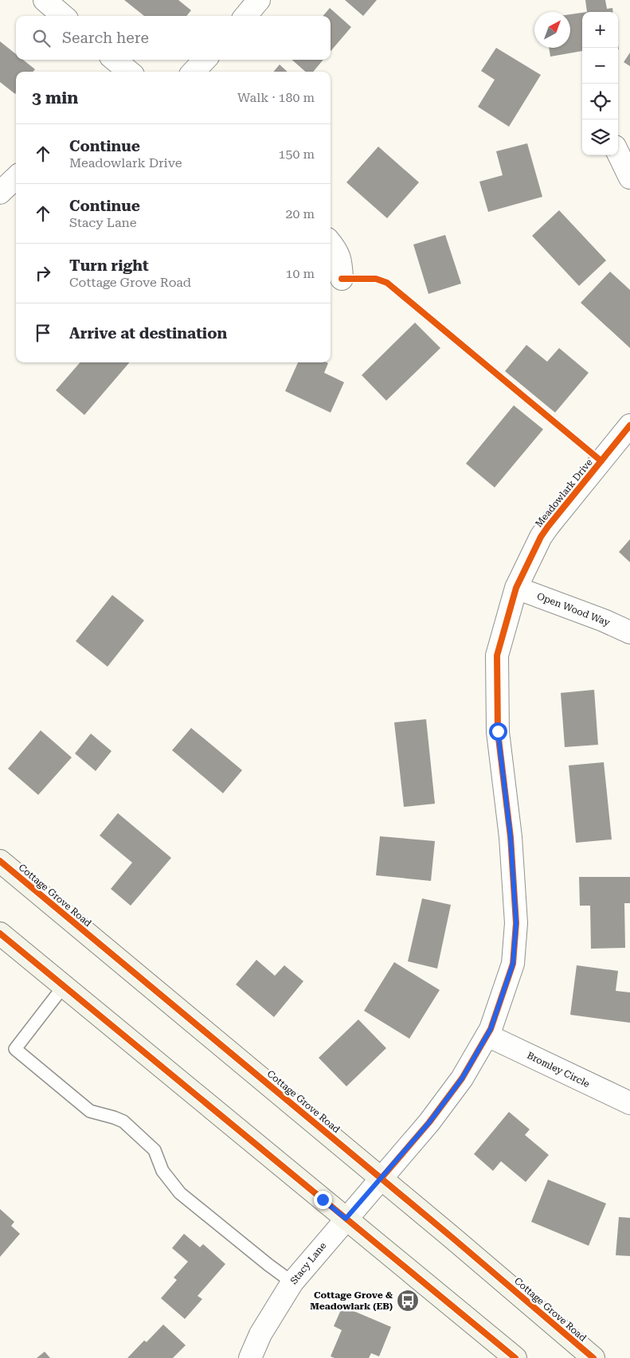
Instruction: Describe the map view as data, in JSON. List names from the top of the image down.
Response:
{
  "streets": {
    "main road": ["Cottage Grove Road"],
    "street": [
      "Meadowlark Drive",
      "Open Wood Way",
      "Bromley Circle",
      "Stacy Lane"
    ]
  },
  "crossings": [
    ["Meadowlark Drive", "Open Wood Way"],
    ["Meadowlark Drive", "Cottage Grove Road"],
    ["Meadowlark Drive", "Bromley Circle"],
    ["Meadowlark Drive", "Stacy Lane"],
    ["Cottage Grove Road", "Stacy Lane"]
  ],
  "places": {
    "bus stop": ["Cottage Grove & Meadowlark (EB)"]
  },
  "north": "top right",
  "page": {
    "map_buttons": ["+", "−"],
    "search": "Search here",
    "heading": ["3 min", "Walk · 180 m"],
    "list": [
      ["Continue", "Meadowlark Drive", "150 m"],
      ["Continue", "Stacy Lane", "20 m"],
      ["Turn right", "Cottage Grove Road", "10 m"],
      "Arrive at destination"
    ]
  }
}
